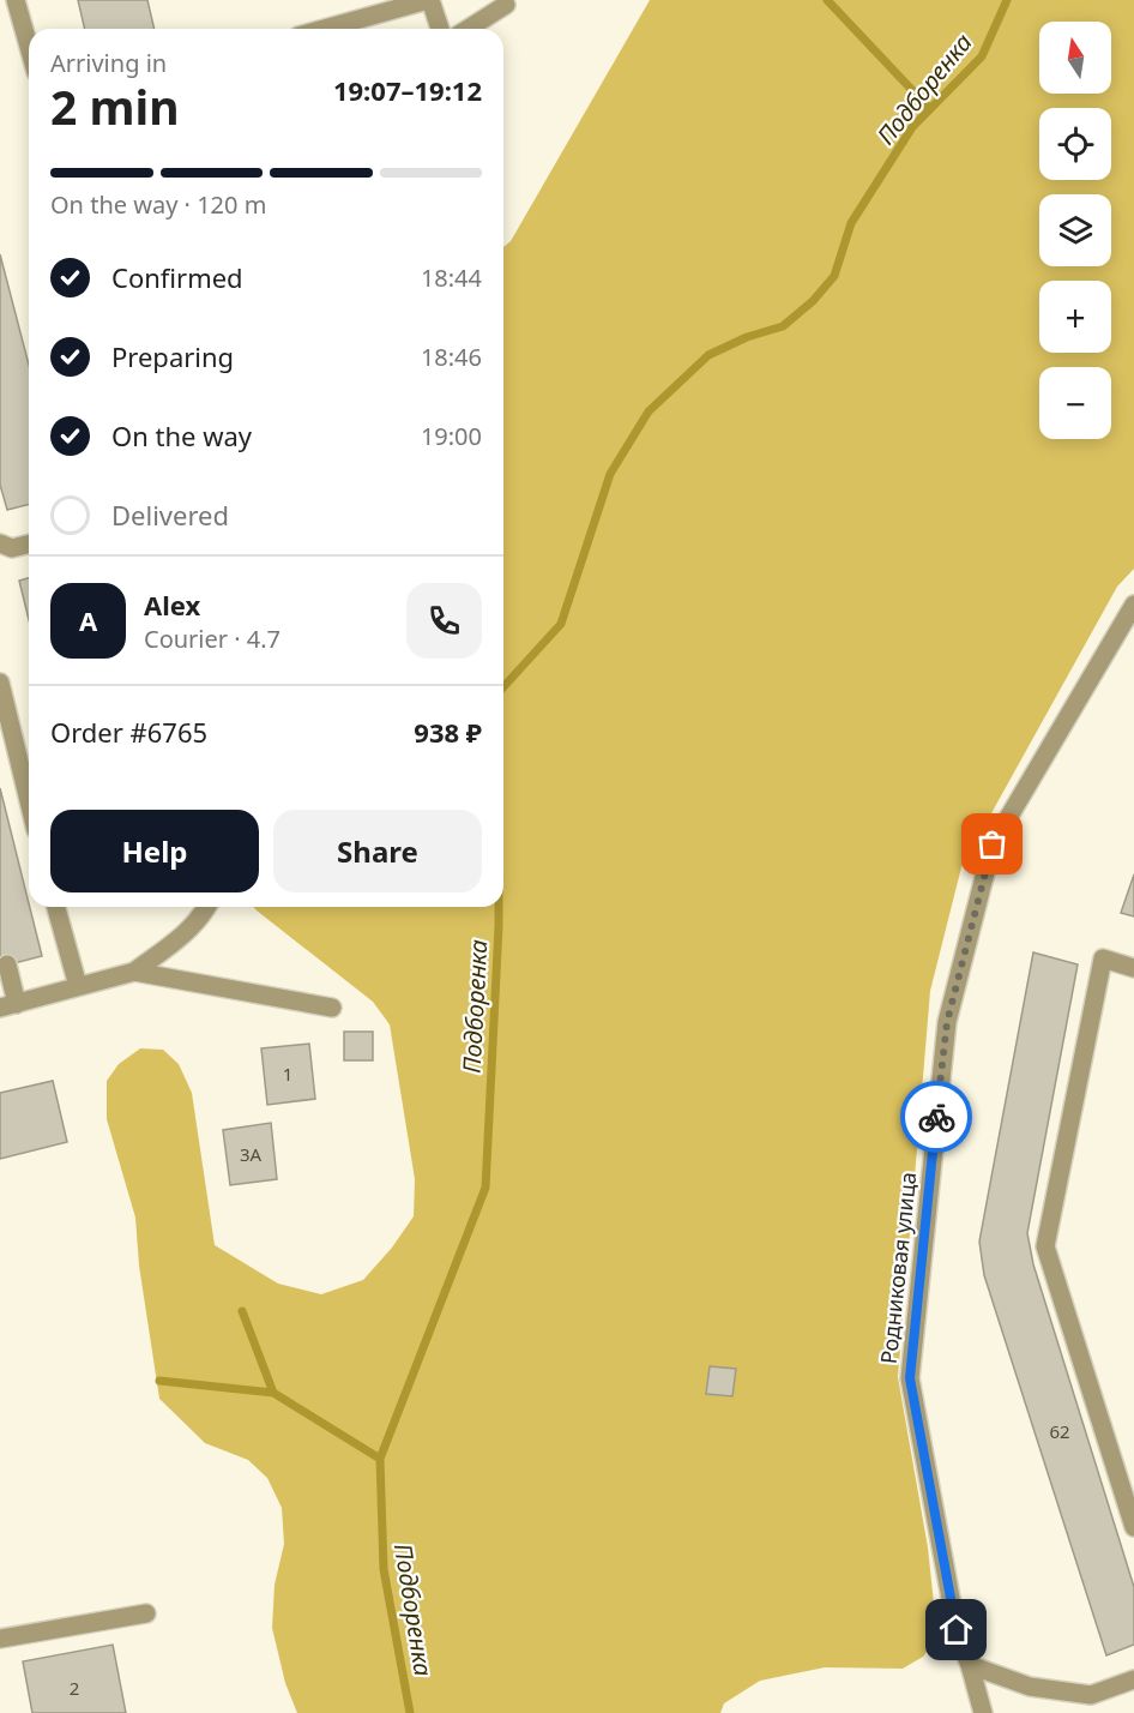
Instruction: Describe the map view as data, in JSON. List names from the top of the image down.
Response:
{
  "streets": {
    "street": ["Родниковая улица"]
  },
  "water": ["Подборенка"],
  "house_numbers": [
    "1",
    "3А",
    "62",
    "2"
  ],
  "north": "top",
  "page": {
    "map_buttons": ["+", "−"],
    "heading": ["2 min", "Arriving in", "19:07–19:12"],
    "panel": [
      "Alex",
      "Courier · 4.7",
      "Order #6765",
      "938 ₽"
    ],
    "bar": "On the way · 120 m",
    "list": [
      ["Confirmed", "18:44"],
      ["Preparing", "18:46"],
      ["On the way", "19:00"],
      "Delivered"
    ],
    "round": "A",
    "buttons": ["Help", "Share"]
  }
}
